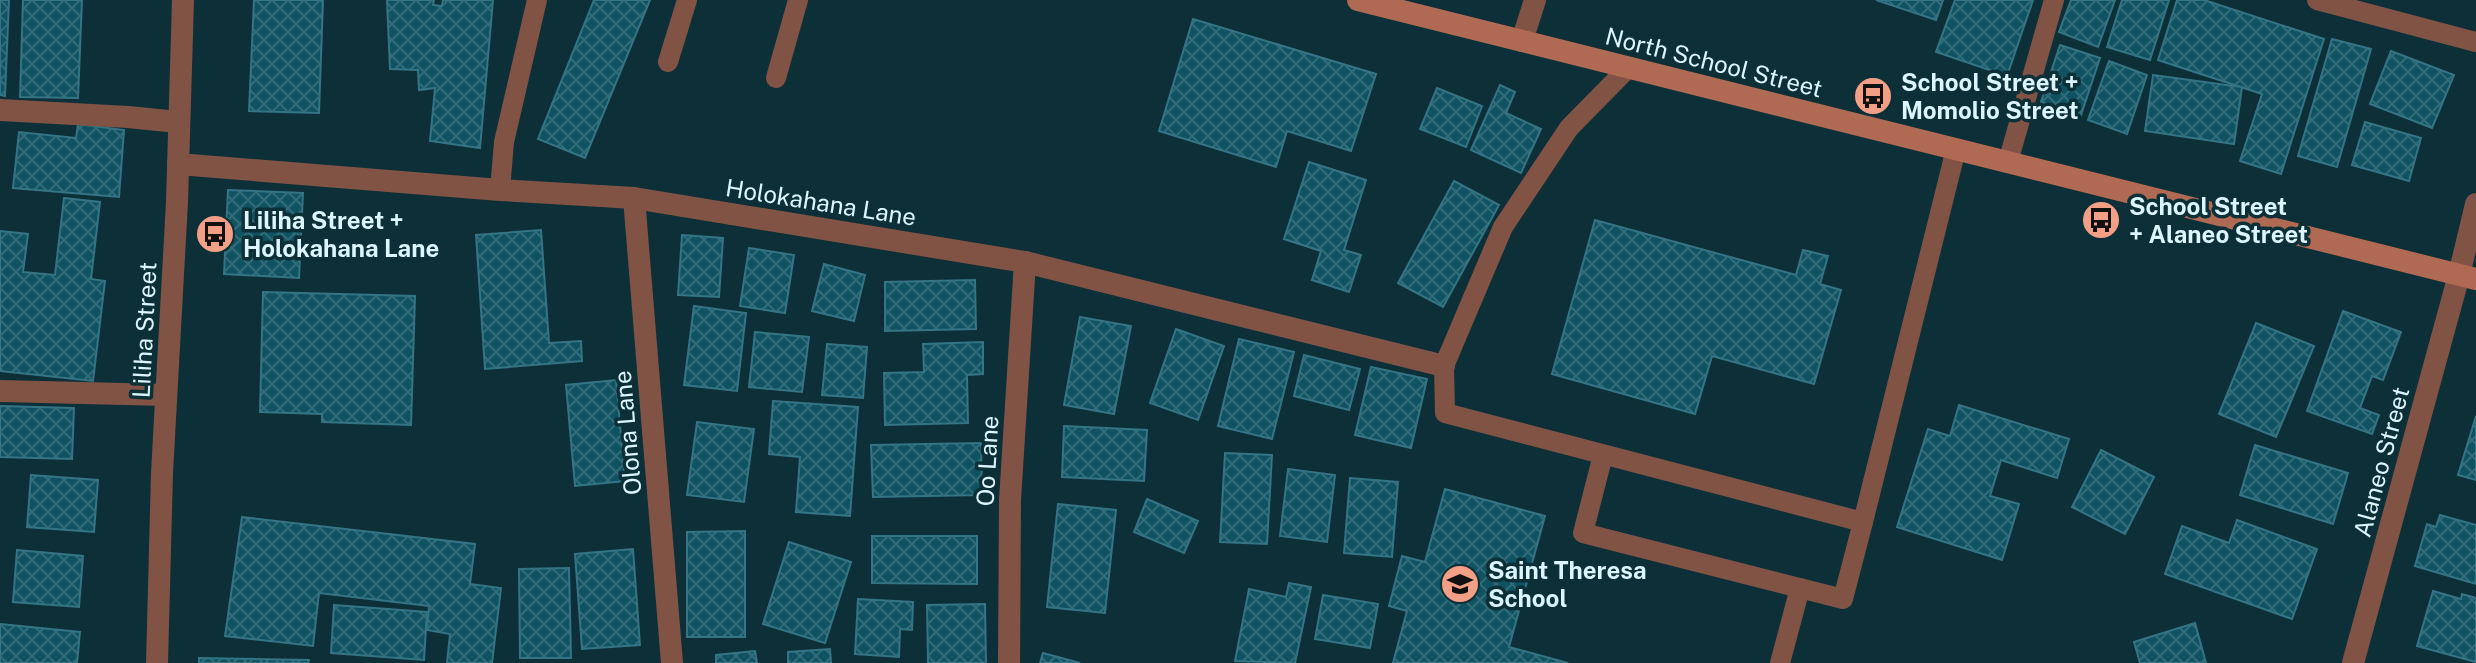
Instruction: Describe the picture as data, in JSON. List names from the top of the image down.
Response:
{
  "streets": {
    "main road": ["North School Street"],
    "street": [
      "Holokahana Lane",
      "Liliha Street",
      "Olona Lane",
      "Oo Lane",
      "Alaneo Street"
    ]
  },
  "crossings": [
    ["North School Street", "Alaneo Street"],
    ["Holokahana Lane", "Liliha Street"],
    ["Holokahana Lane", "Olona Lane"],
    ["Holokahana Lane", "Oo Lane"]
  ],
  "places": {
    "bus stop": ["School Street + Momolio Street", "School Street + Alaneo Street", "Liliha Street + Holokahana Lane"],
    "school or university": ["Saint Theresa School"]
  }
}
